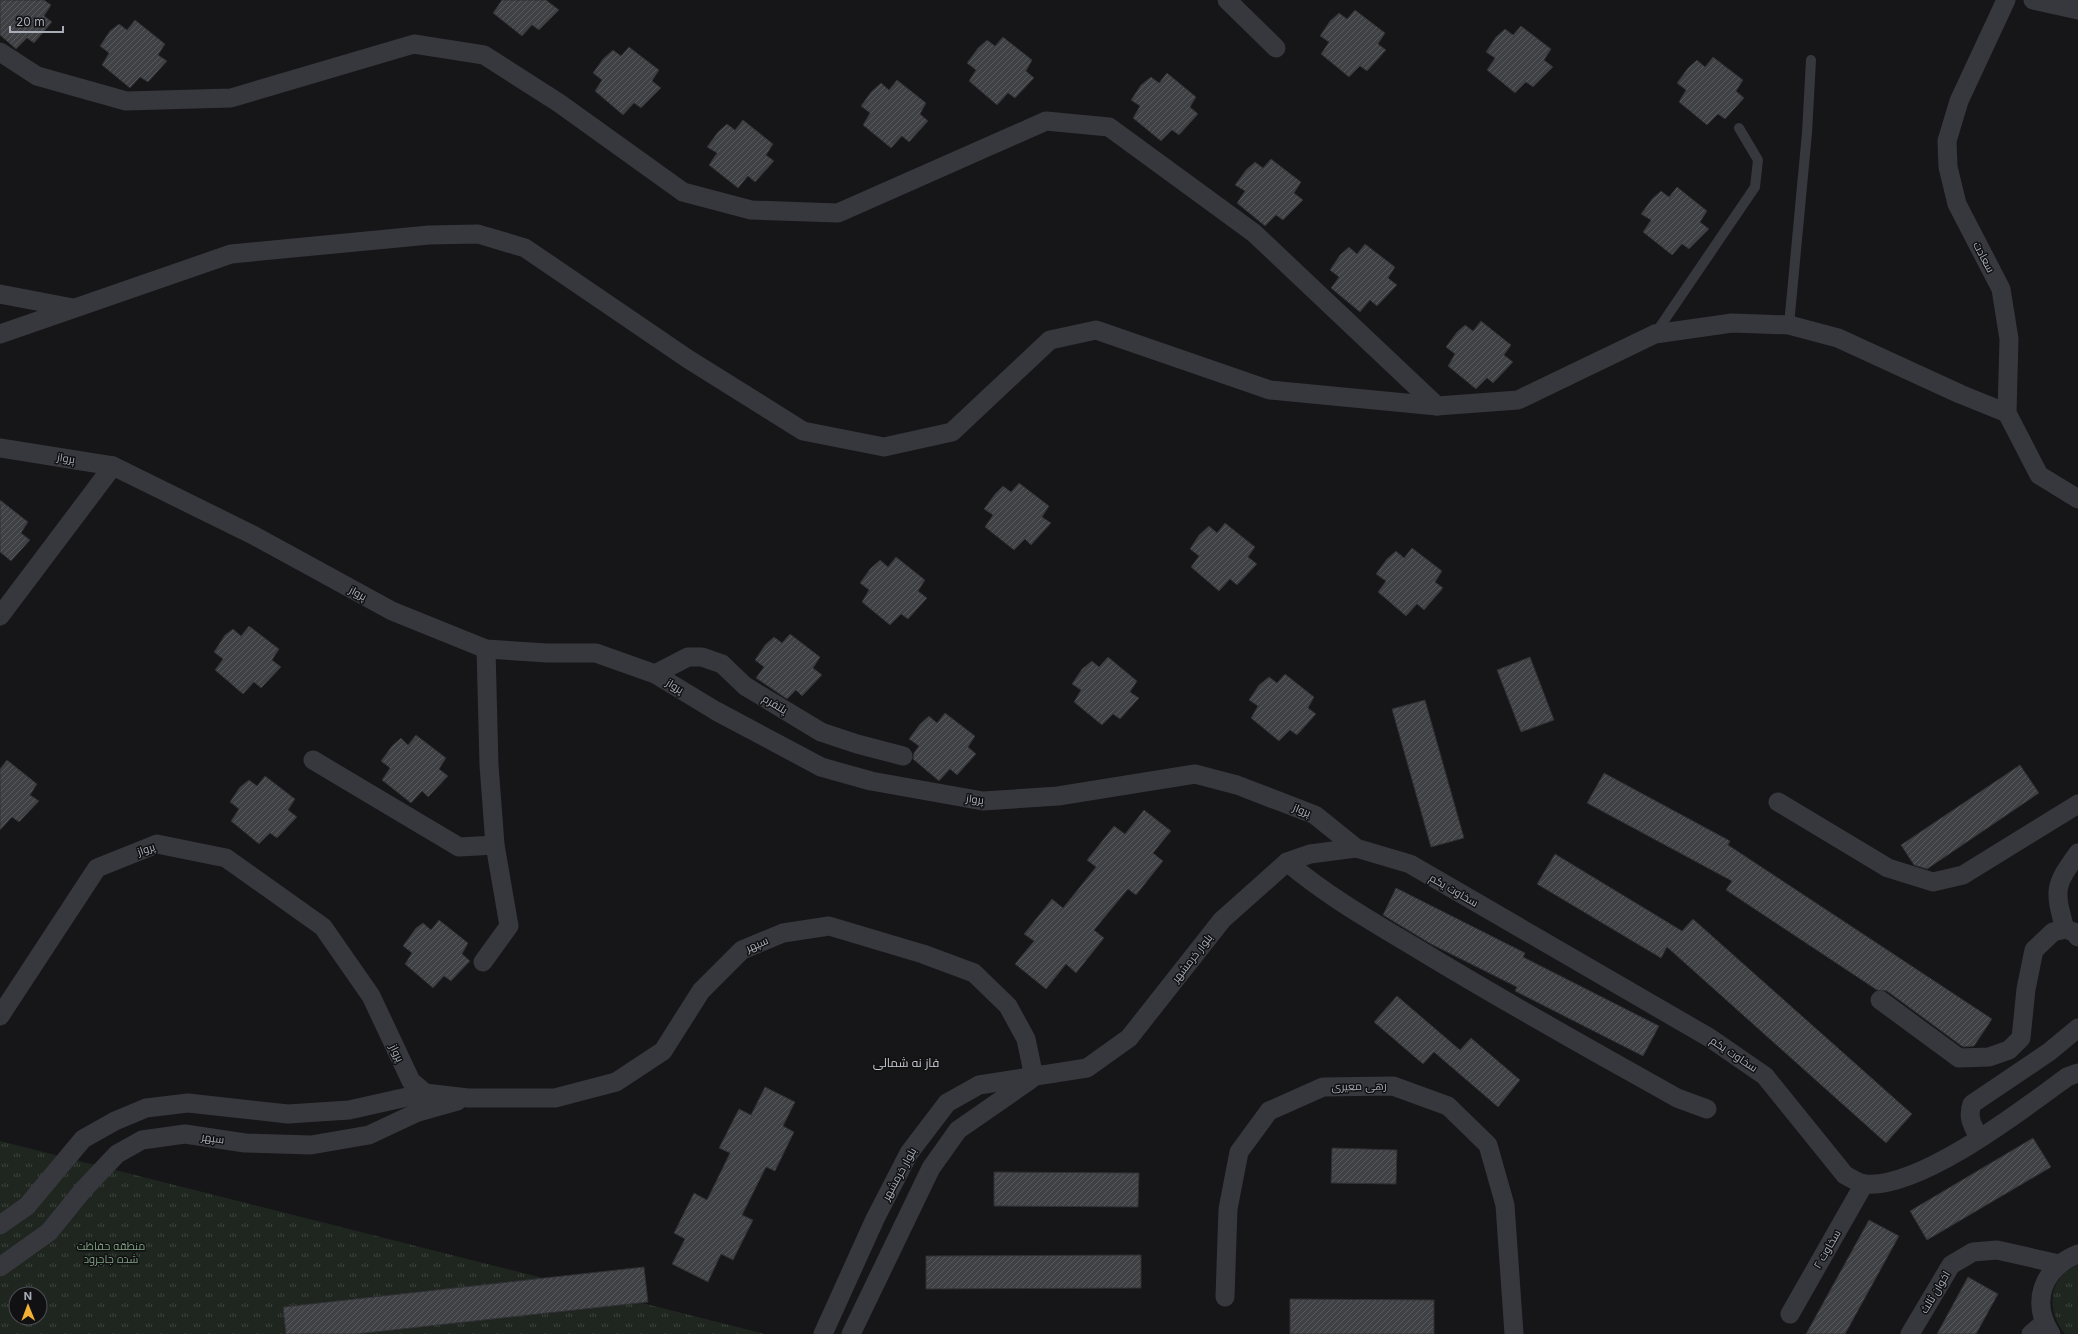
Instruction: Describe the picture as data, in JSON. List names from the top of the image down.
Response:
{
  "streets": {
    "street": [
      "سعادت",
      "پرواز",
      "پلتفرم",
      "سخاوت یکم",
      "سپهر",
      "بلوار خرمشهر",
      "رهی معیری",
      "سخاوت ۲",
      "اخوان ثالث"
    ]
  },
  "crossings": [
    ["پرواز", "پلتفرم"],
    ["پرواز", "سخاوت یکم"],
    ["پرواز", "سپهر"],
    ["پرواز", "بلوار خرمشهر"],
    ["سخاوت یکم", "بلوار خرمشهر"],
    ["سخاوت یکم", "سخاوت ۲"],
    ["سپهر", "بلوار خرمشهر"]
  ],
  "districts": ["فاز نه شمالی"],
  "parks": ["منطقه حفاظت شده جاجرود"],
  "scale_bar": "20 m",
  "north": "top"
}
